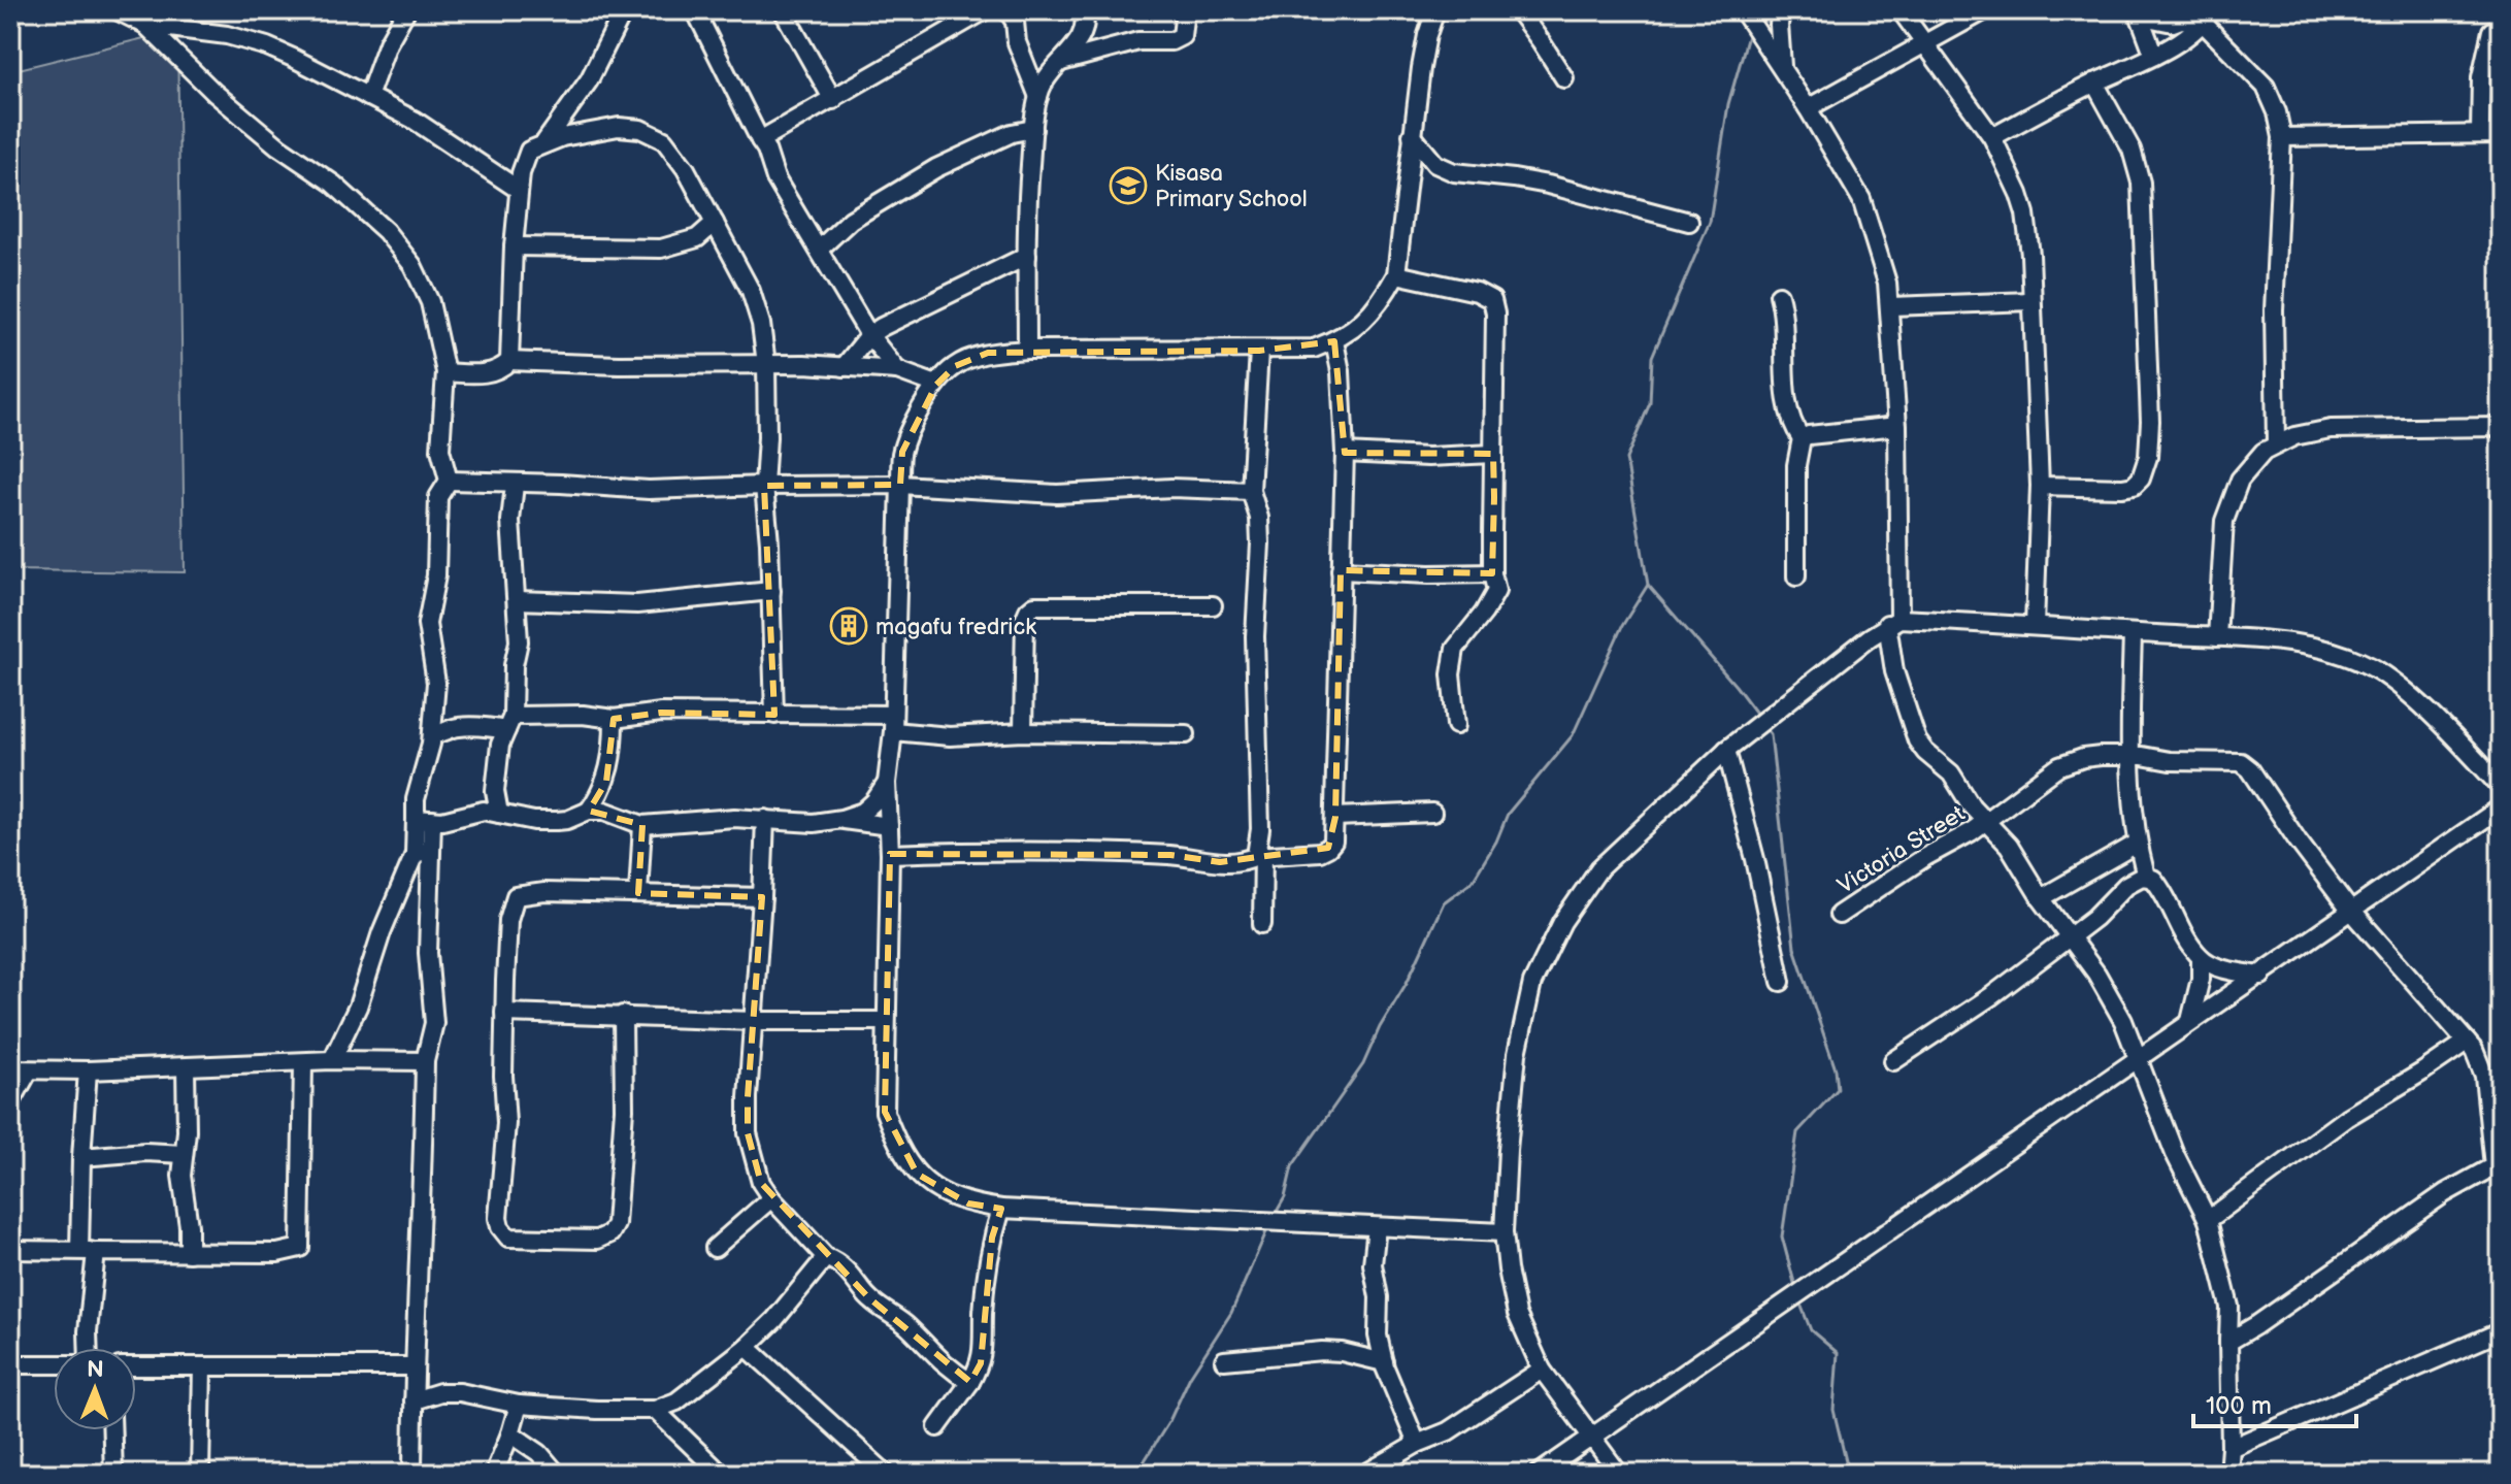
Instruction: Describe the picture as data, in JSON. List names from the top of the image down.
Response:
{
  "streets": {
    "street": ["Victoria Street"]
  },
  "places": {
    "school or university": ["Kisasa Primary School"],
    "building": ["magafu fredrick"]
  },
  "scale_bar": "100 m",
  "north": "top"
}
